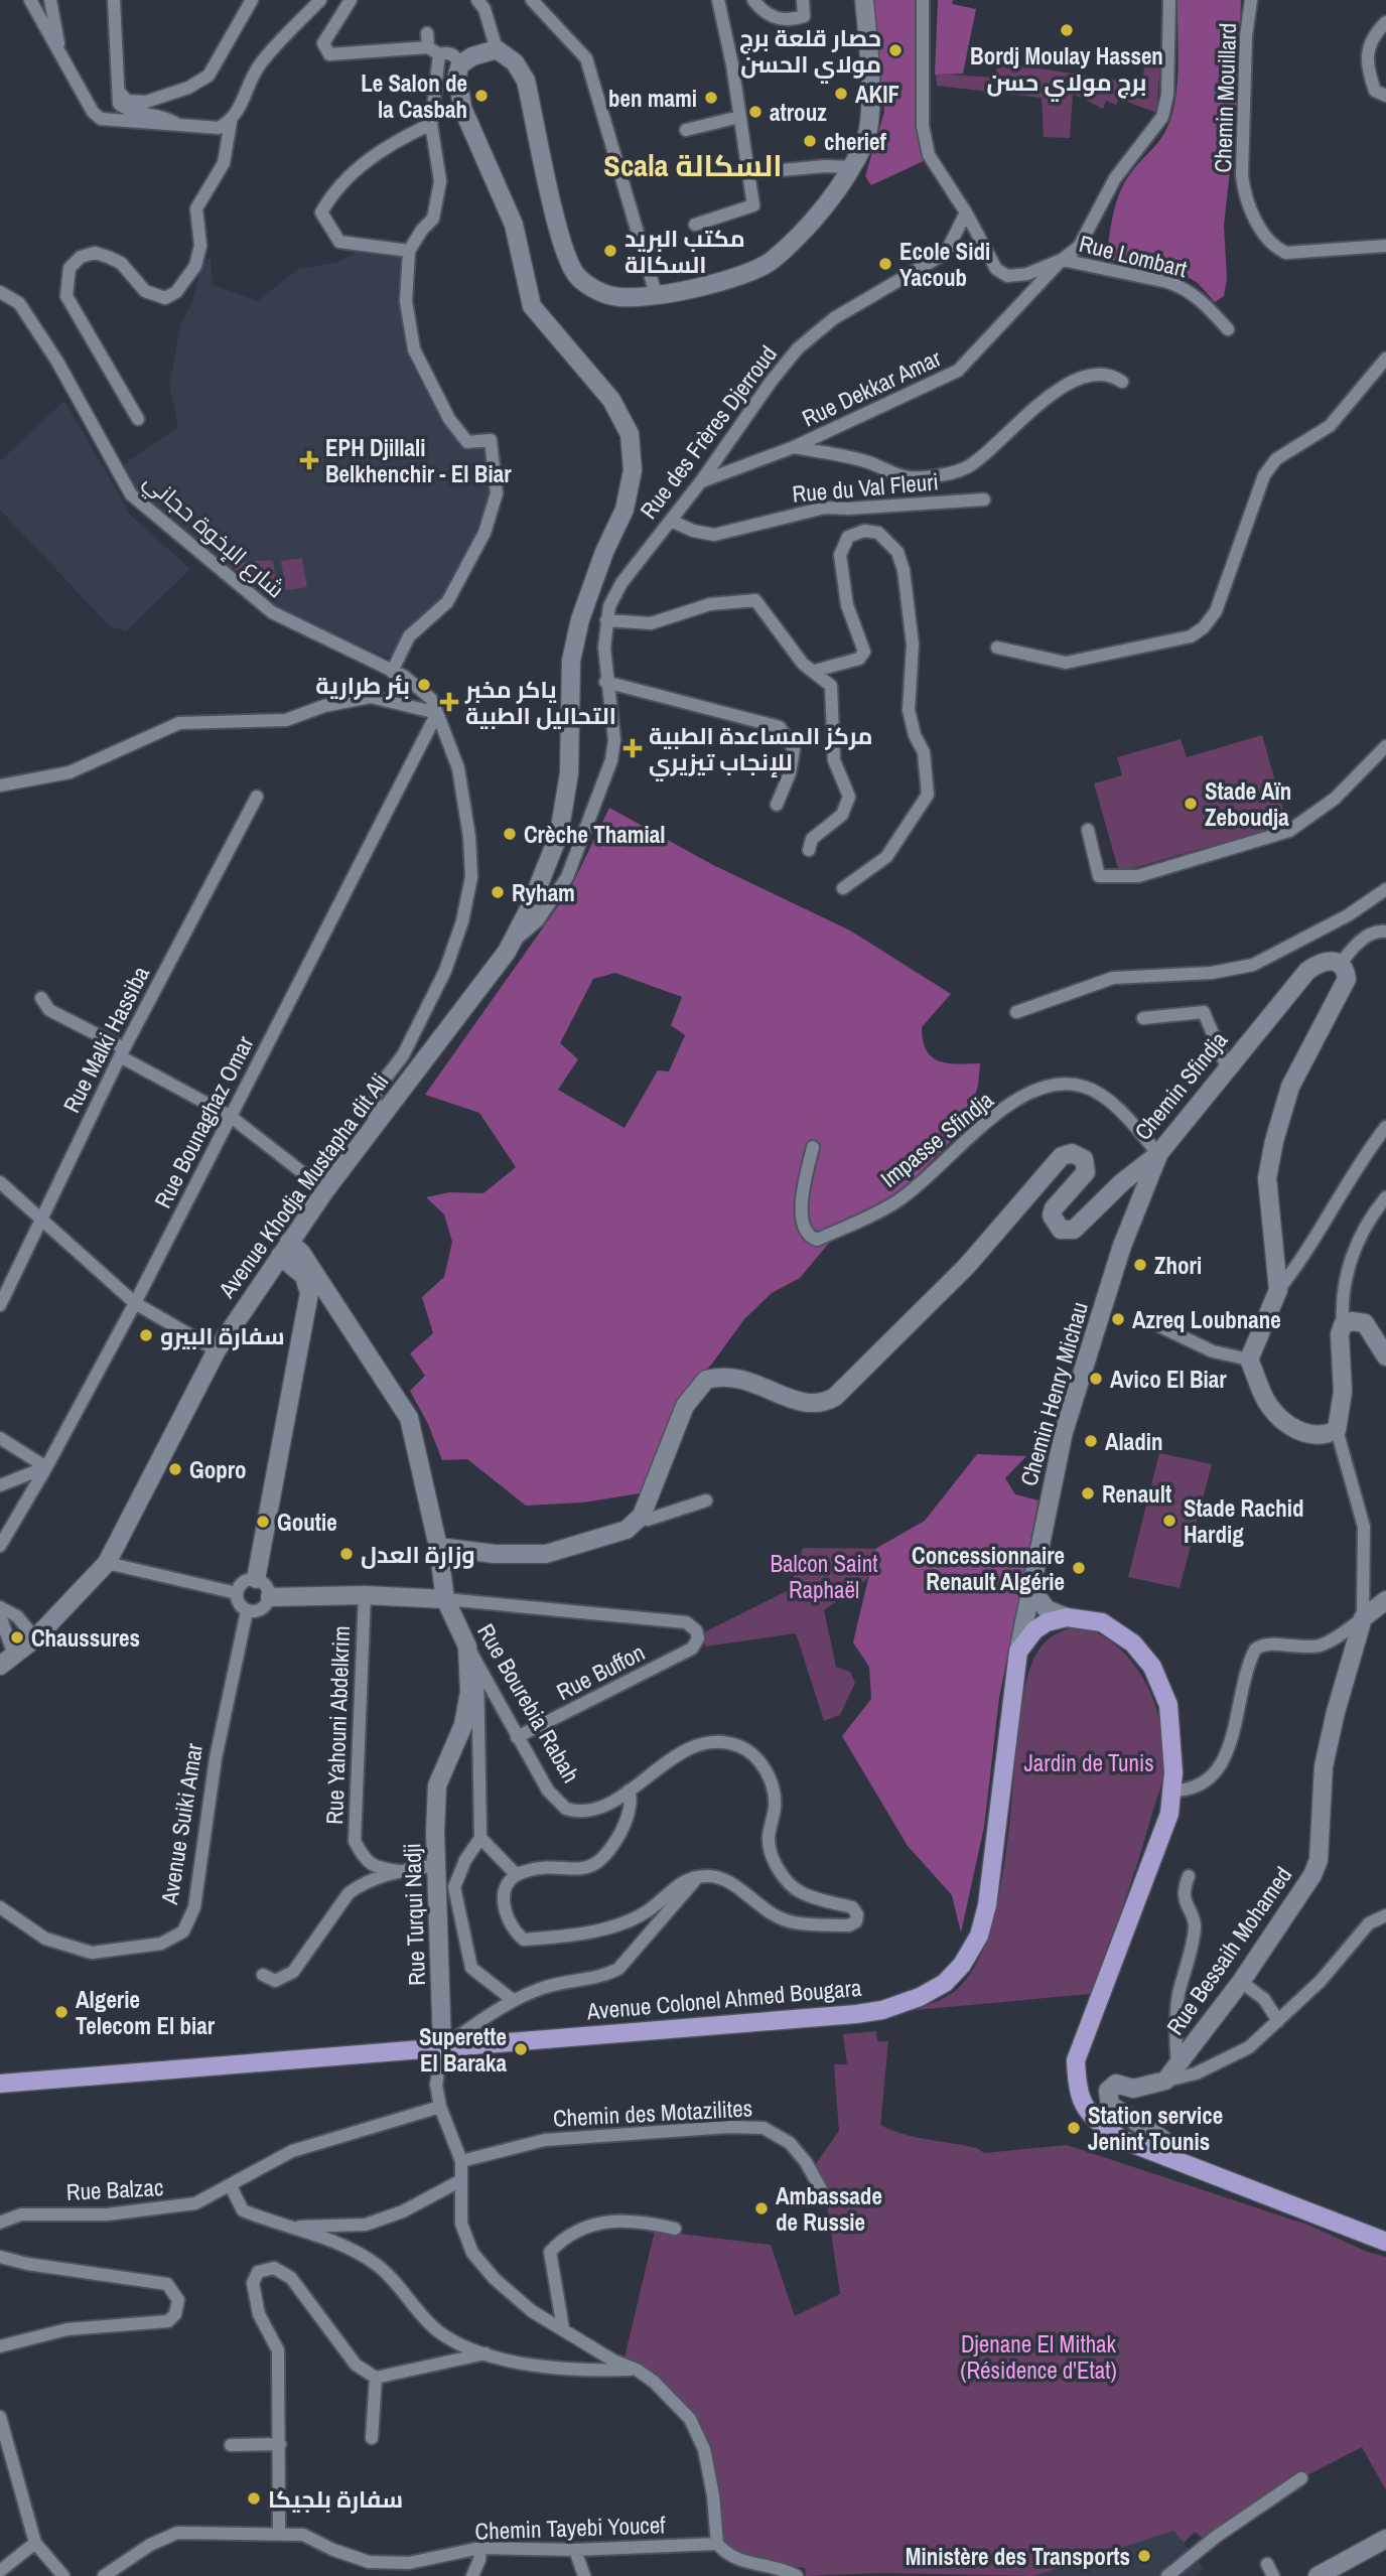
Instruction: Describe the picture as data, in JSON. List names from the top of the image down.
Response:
{
  "streets": {
    "main road": ["Avenue Colonel Ahmed Bougara"],
    "street": [
      "Chemin Mouillard",
      "Rue Lombart",
      "Rue Dekkar Amar",
      "Rue des Frères Djerroud",
      "Rue du Val Fleuri",
      "شارع الإخوة حجاني",
      "Rue Malki Hassiba",
      "Chemin Sfindja",
      "Rue Bounaghaz Omar",
      "Impasse Sfindja",
      "Avenue Khodja Mustapha dit Ali",
      "Chemin Henry Michau",
      "Rue Buffon",
      "Rue Bourebia Rabah",
      "Rue Yahouni Abdelkrim",
      "Avenue Suiki Amar",
      "Rue Turqui Nadji",
      "Rue Bessaih Mohamed",
      "Chemin des Motazilites",
      "Rue Balzac",
      "Chemin Tayebi Youcef"
    ]
  },
  "crossings": [
    ["Rue Lombart", "Rue Dekkar Amar"],
    ["Rue Lombart", "Rue des Frères Djerroud"],
    ["Rue Dekkar Amar", "Rue des Frères Djerroud"],
    ["Rue des Frères Djerroud", "Rue du Val Fleuri"],
    ["Rue des Frères Djerroud", "Avenue Khodja Mustapha dit Ali"],
    ["شارع الإخوة حجاني", "Rue Bounaghaz Omar"],
    ["شارع الإخوة حجاني", "Avenue Khodja Mustapha dit Ali"],
    ["Chemin Sfindja", "Impasse Sfindja"],
    ["Chemin Sfindja", "Chemin Henry Michau"],
    ["Impasse Sfindja", "Chemin Henry Michau"],
    ["Avenue Khodja Mustapha dit Ali", "Rue Bourebia Rabah"],
    ["Chemin Henry Michau", "Avenue Colonel Ahmed Bougara"],
    ["Rue Buffon", "Rue Bourebia Rabah"],
    ["Rue Bourebia Rabah", "Rue Turqui Nadji"],
    ["Rue Turqui Nadji", "Avenue Colonel Ahmed Bougara"],
    ["Rue Turqui Nadji", "Chemin des Motazilites"],
    ["Rue Turqui Nadji", "Rue Balzac"],
    ["Rue Turqui Nadji", "Chemin Tayebi Youcef"]
  ],
  "districts": ["Scala السكالة"],
  "parks": ["Balcon Saint Raphaël", "Jardin de Tunis", "Djenane El Mithak (Résidence d'Etat)"],
  "places": {
    "other": [
      "Bordj Moulay Hassen برج مولاي حسن",
      "حصار قلعة برج مولاي الحسن",
      "AKIF",
      "Le Salon de la Casbah",
      "ben mami",
      "atrouz",
      "cherief",
      "مكتب البريد السكالة",
      "Ecole Sidi Yacoub",
      "بئر طرارية",
      "Stade Aïn Zeboudja",
      "Crèche Thamial",
      "Ryham",
      "Zhori",
      "Azreq Loubnane",
      "سفارة البيرو",
      "Avico El Biar",
      "Aladin",
      "Gopro",
      "Renault",
      "Stade Rachid Hardig",
      "Goutie",
      "وزارة العدل",
      "Concessionnaire Renault Algérie",
      "Chaussures",
      "Algerie Telecom El biar",
      "Superette El Baraka",
      "Station service Jenint Tounis",
      "Ambassade de Russie",
      "سفارة بلجيكا",
      "Ministère des Transports"
    ],
    "health": ["EPH Djillali Belkhenchir - El Biar", "ياكر مخبر التحاليل الطبية", "مركز المساعدة الطبية للإنجاب تيزيري"]
  }
}
